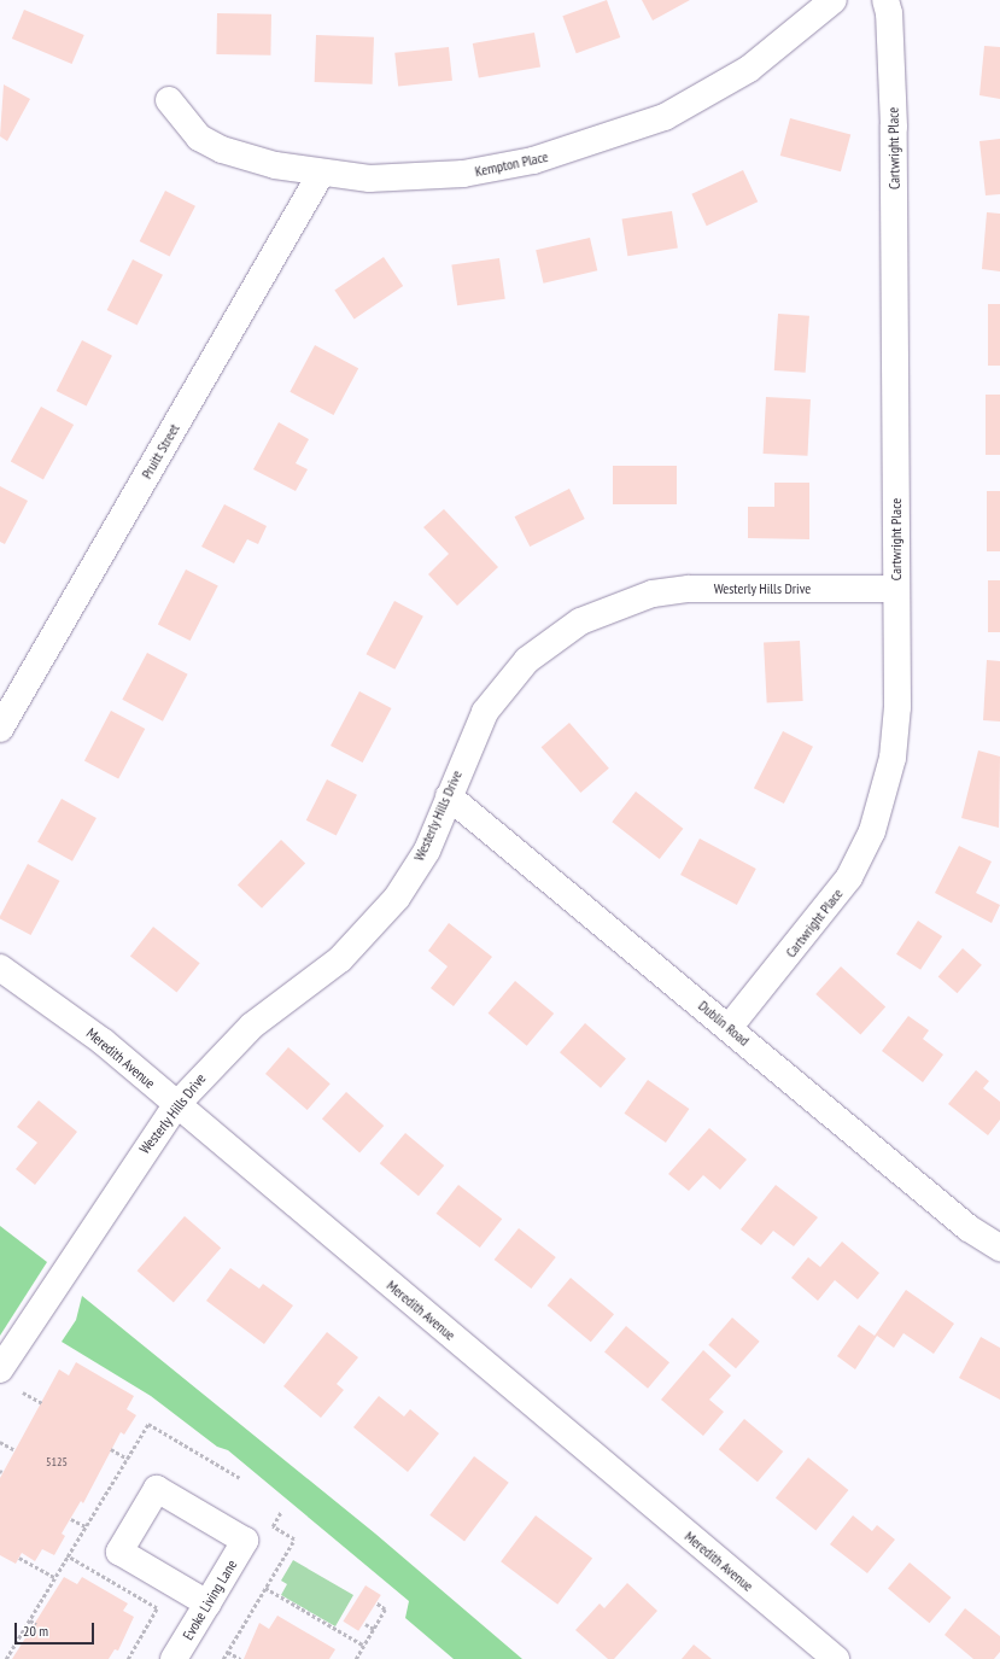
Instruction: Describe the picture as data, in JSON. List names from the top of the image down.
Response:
{
  "streets": {
    "street": [
      "Cartwright Place",
      "Kempton Place",
      "Pruitt Street",
      "Westerly Hills Drive",
      "Dublin Road",
      "Meredith Avenue",
      "Evoke Living Lane"
    ]
  },
  "crossings": [
    ["Cartwright Place", "Westerly Hills Drive"],
    ["Cartwright Place", "Dublin Road"],
    ["Kempton Place", "Pruitt Street"],
    ["Westerly Hills Drive", "Dublin Road"],
    ["Westerly Hills Drive", "Meredith Avenue"]
  ],
  "house_numbers": ["5125"],
  "scale_bar": "20 m"
}
